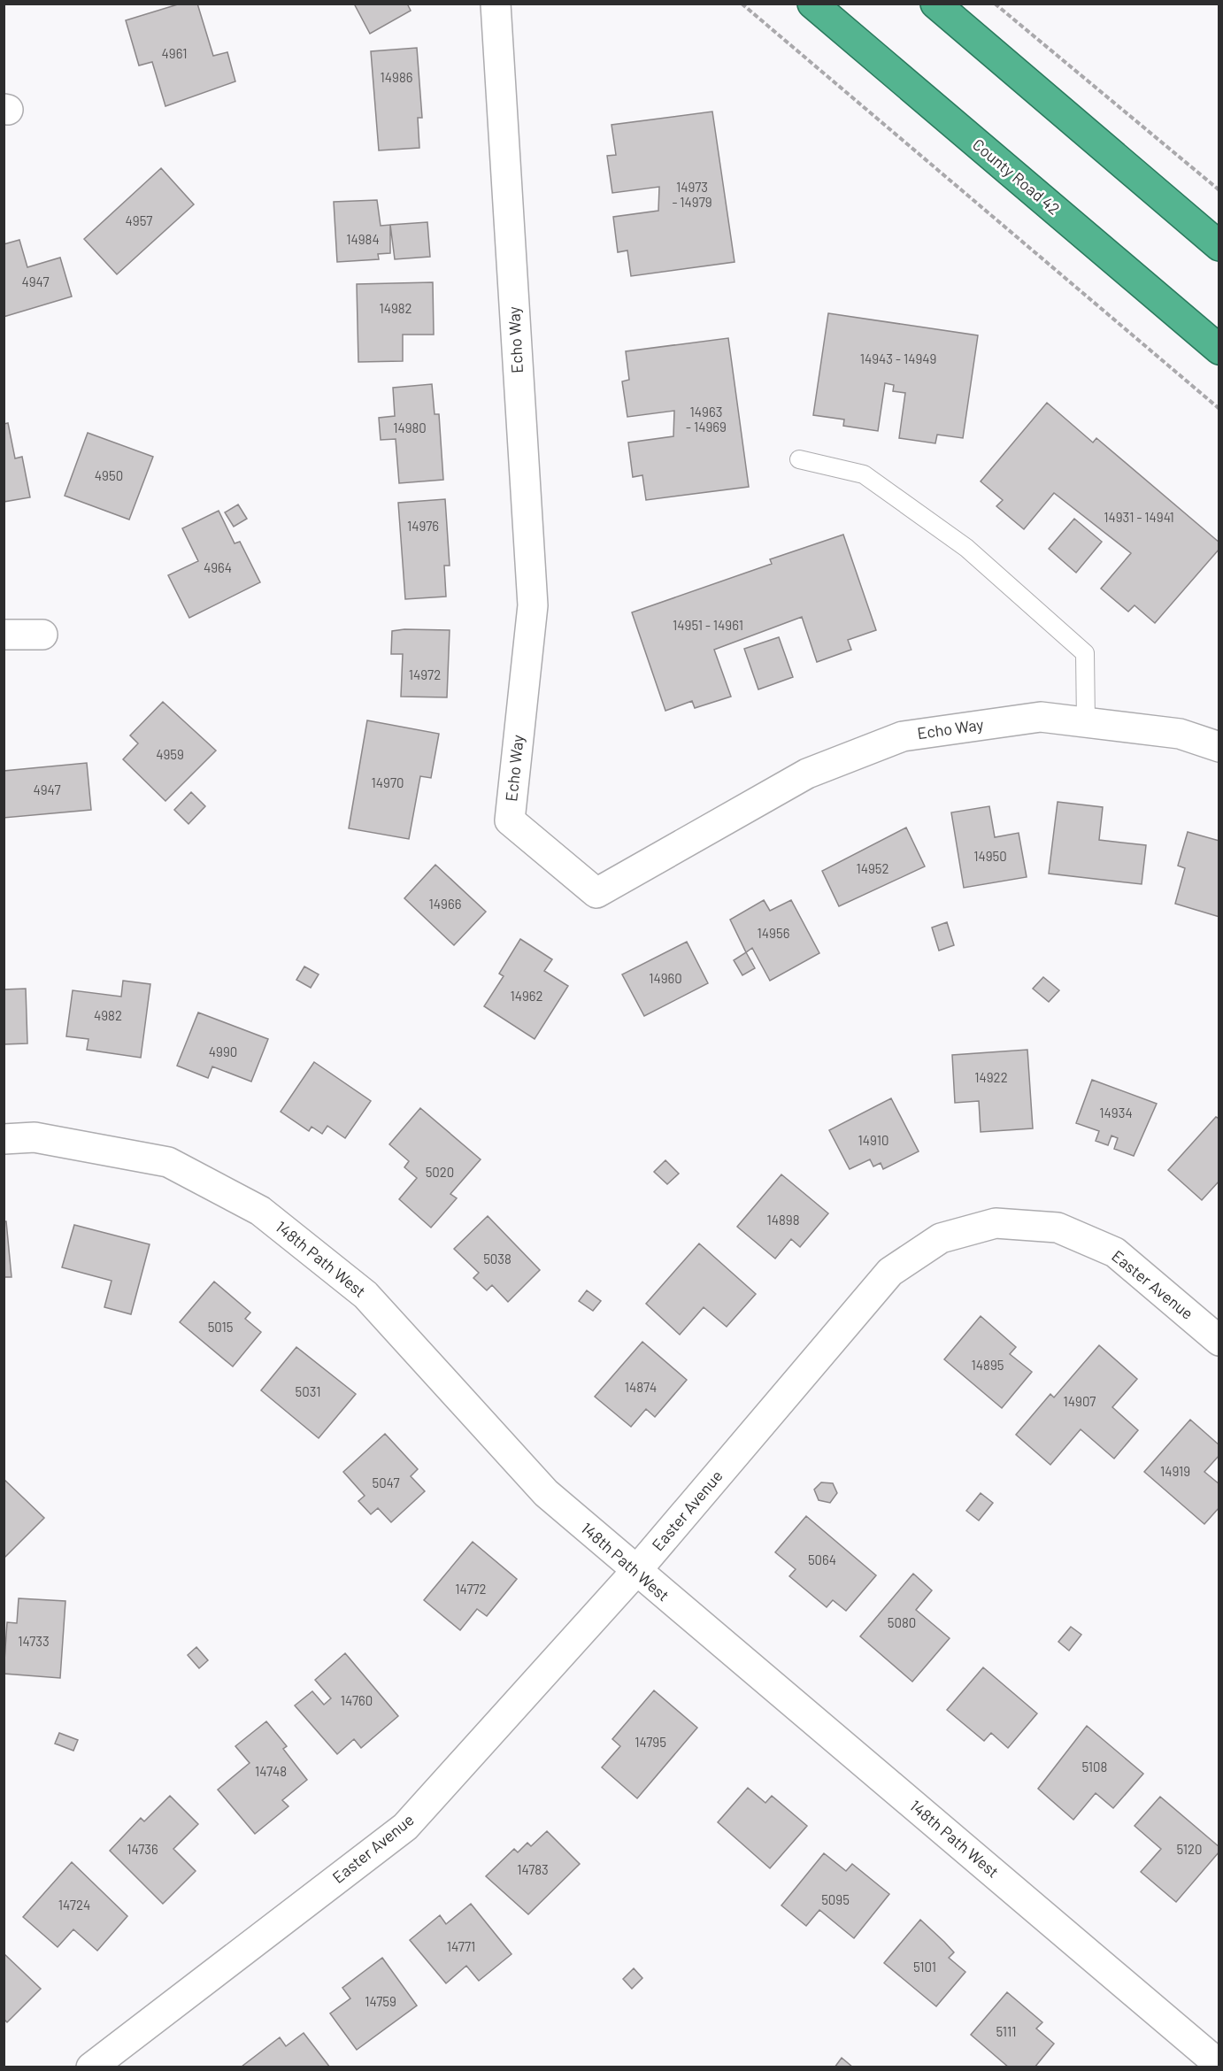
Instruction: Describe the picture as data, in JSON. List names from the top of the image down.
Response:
{
  "streets": {
    "highway": ["County Road 42"],
    "street": ["Echo Way", "148th Path West", "Easter Avenue"]
  },
  "crossings": [
    ["148th Path West", "Easter Avenue"]
  ],
  "house_numbers": [
    "4961",
    "14986",
    "14973 - 14979",
    "4957",
    "14984",
    "4947",
    "14982",
    "14943 - 14949",
    "14963 - 14969",
    "14980",
    "4950",
    "14931 - 14941",
    "14976",
    "4964",
    "14951 - 14961",
    "14972",
    "4959",
    "14970",
    "4947",
    "14950",
    "14952",
    "14966",
    "14956",
    "14960",
    "14962",
    "4982",
    "4990",
    "14922",
    "14934",
    "14910",
    "5020",
    "14898",
    "5038",
    "5015",
    "14895",
    "14874",
    "5031",
    "14907",
    "14919",
    "5047",
    "5064",
    "14772",
    "5080",
    "14733",
    "14760",
    "14795",
    "5108",
    "14748",
    "14736",
    "5120",
    "14783",
    "5095",
    "14724",
    "14771",
    "5101",
    "14759",
    "5111"
  ]
}
